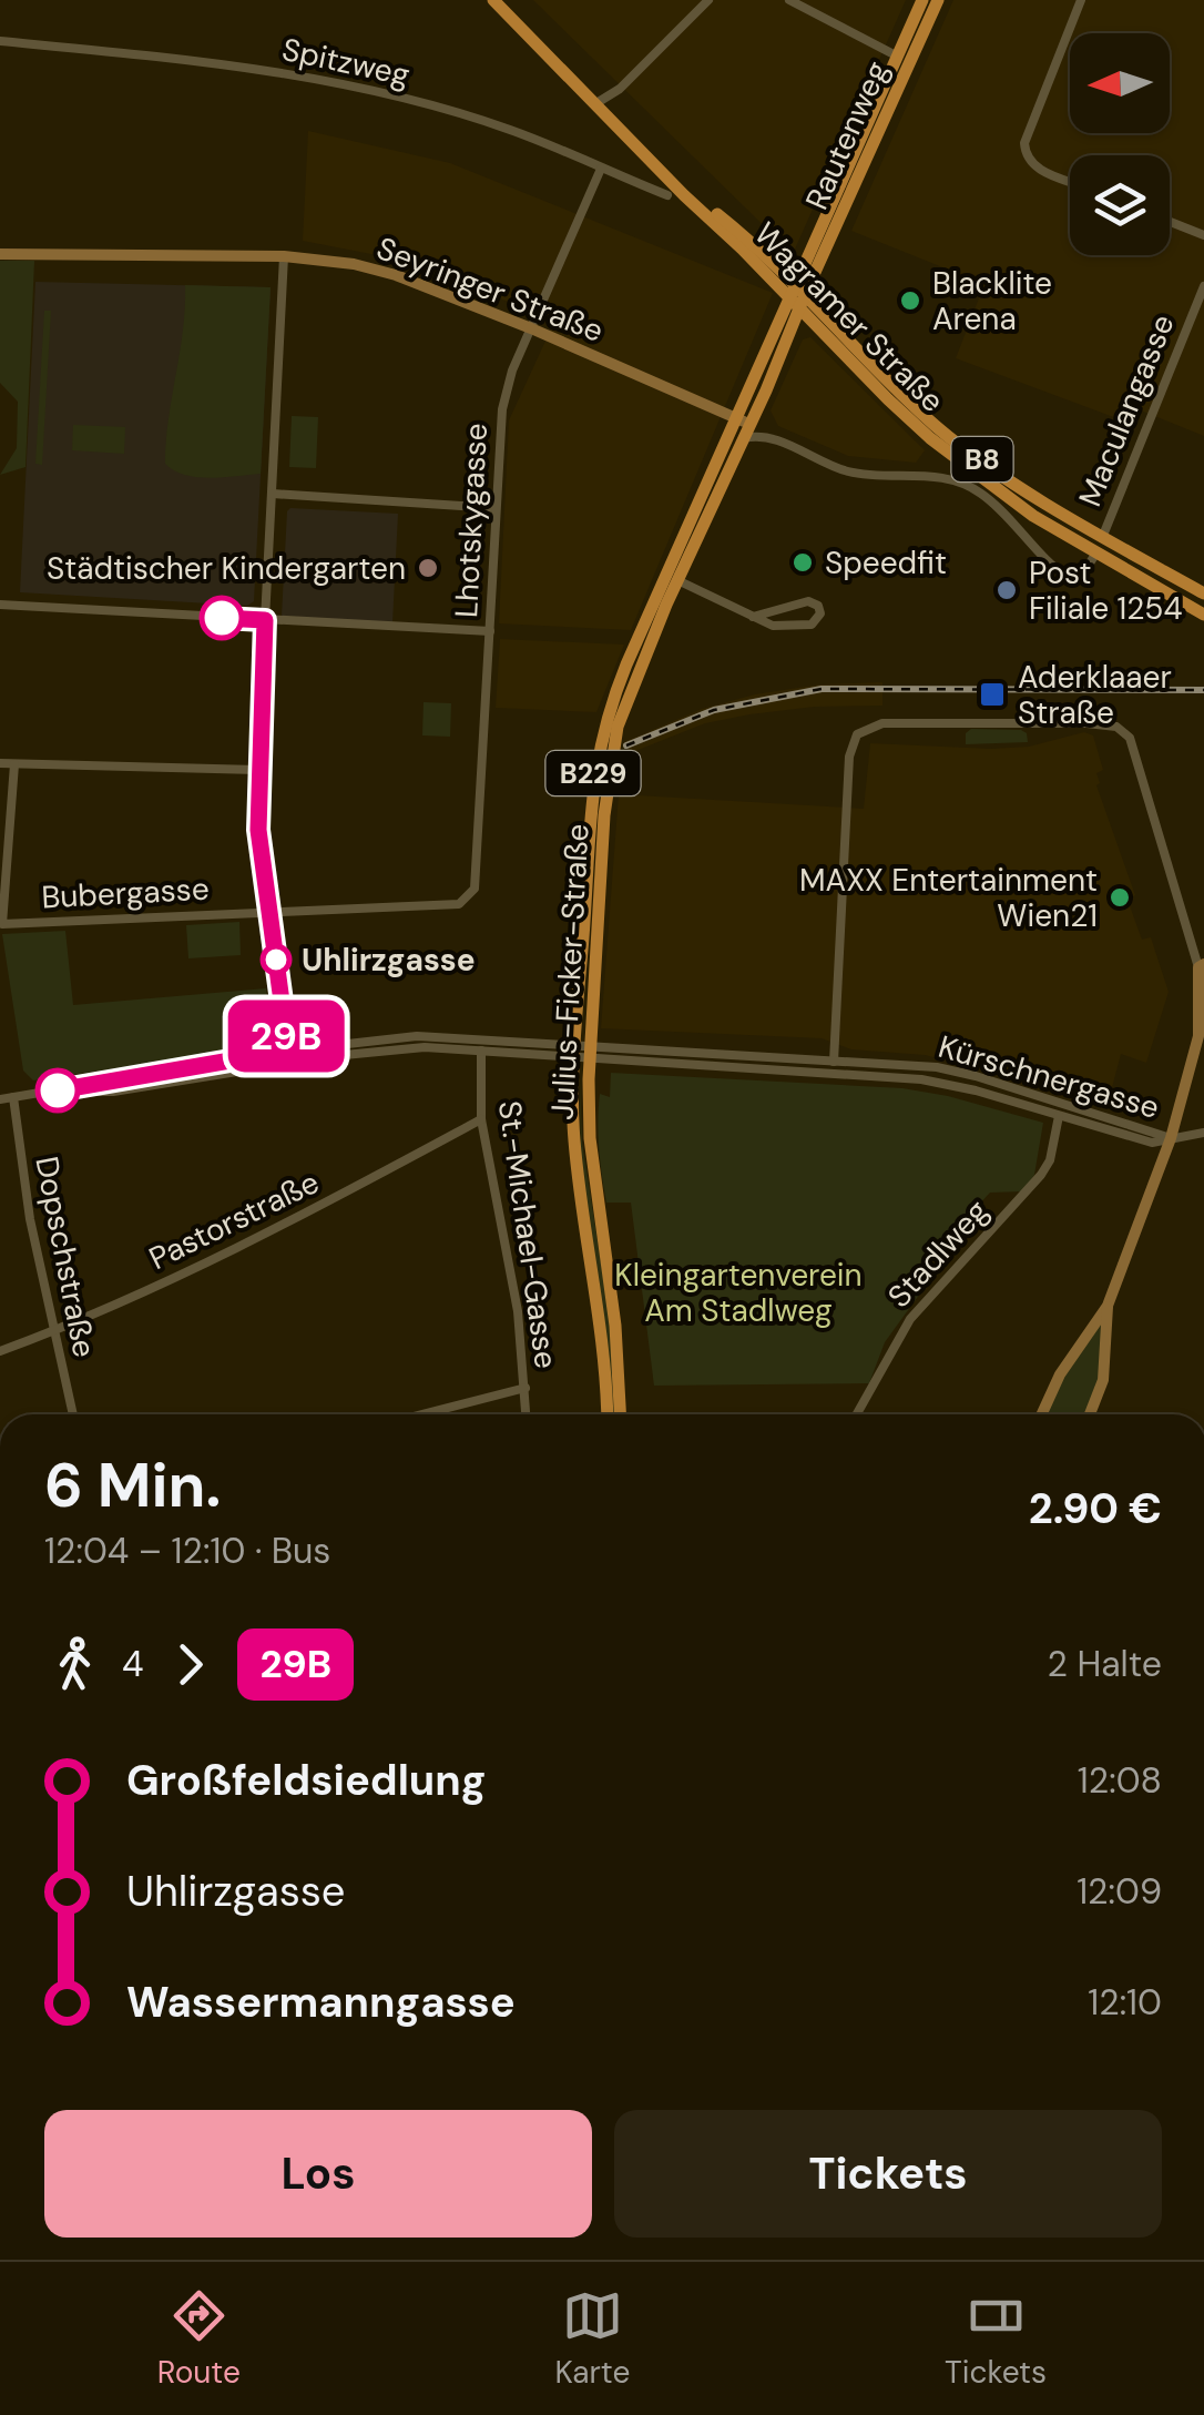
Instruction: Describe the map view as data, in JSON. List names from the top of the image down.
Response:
{
  "streets": {
    "main road": [
      "Rautenweg",
      "Seyringer Straße",
      "Wagramer Straße",
      "B8",
      "B229",
      "Julius-Ficker-Straße"
    ],
    "street": [
      "Spitzweg",
      "Maculangasse",
      "Lhotskygasse",
      "Bubergasse",
      "Kürschnergasse",
      "Pastorstraße",
      "St.-Michael-Gasse",
      "Stadlweg",
      "Dopschstraße"
    ]
  },
  "crossings": [
    ["Spitzweg", "Lhotskygasse"],
    ["Rautenweg", "Wagramer Straße"],
    ["Rautenweg", "Julius-Ficker-Straße"],
    ["Seyringer Straße", "Wagramer Straße"],
    ["Seyringer Straße", "Maculangasse"],
    ["Seyringer Straße", "Lhotskygasse"],
    ["Seyringer Straße", "Julius-Ficker-Straße"],
    ["Wagramer Straße", "Maculangasse"],
    ["Wagramer Straße", "Julius-Ficker-Straße"],
    ["Lhotskygasse", "Bubergasse"],
    ["Julius-Ficker-Straße", "Kürschnergasse"],
    ["Kürschnergasse", "St.-Michael-Gasse"],
    ["Kürschnergasse", "Stadlweg"],
    ["Kürschnergasse", "Dopschstraße"],
    ["Pastorstraße", "St.-Michael-Gasse"],
    ["Pastorstraße", "Dopschstraße"]
  ],
  "parks": ["Kleingartenverein Am Stadlweg"],
  "places": {
    "other": [
      "Blacklite Arena",
      "Speedfit",
      "Städtischer Kindergarten",
      "Post Filiale 1254",
      "MAXX Entertainment Wien21",
      "Uhlirzgasse"
    ],
    "transit": ["Aderklaaer Straße"]
  },
  "lines": ["bus line 29B"],
  "north": "left",
  "page": {
    "on_map": "29B",
    "heading": ["6 Min.", "12:04 – 12:10 · Bus", "2.90 €"],
    "legs": ["4", "29B", "2 Halte"],
    "list": [
      {
        "name": "Großfeldsiedlung",
        "value": "12:08"
      },
      {
        "name": "Uhlirzgasse",
        "value": "12:09"
      },
      {
        "name": "Wassermanngasse",
        "value": "12:10"
      }
    ],
    "buttons": ["Los", "Tickets"],
    "tabs": ["Route", "Karte", "Tickets"]
  }
}
